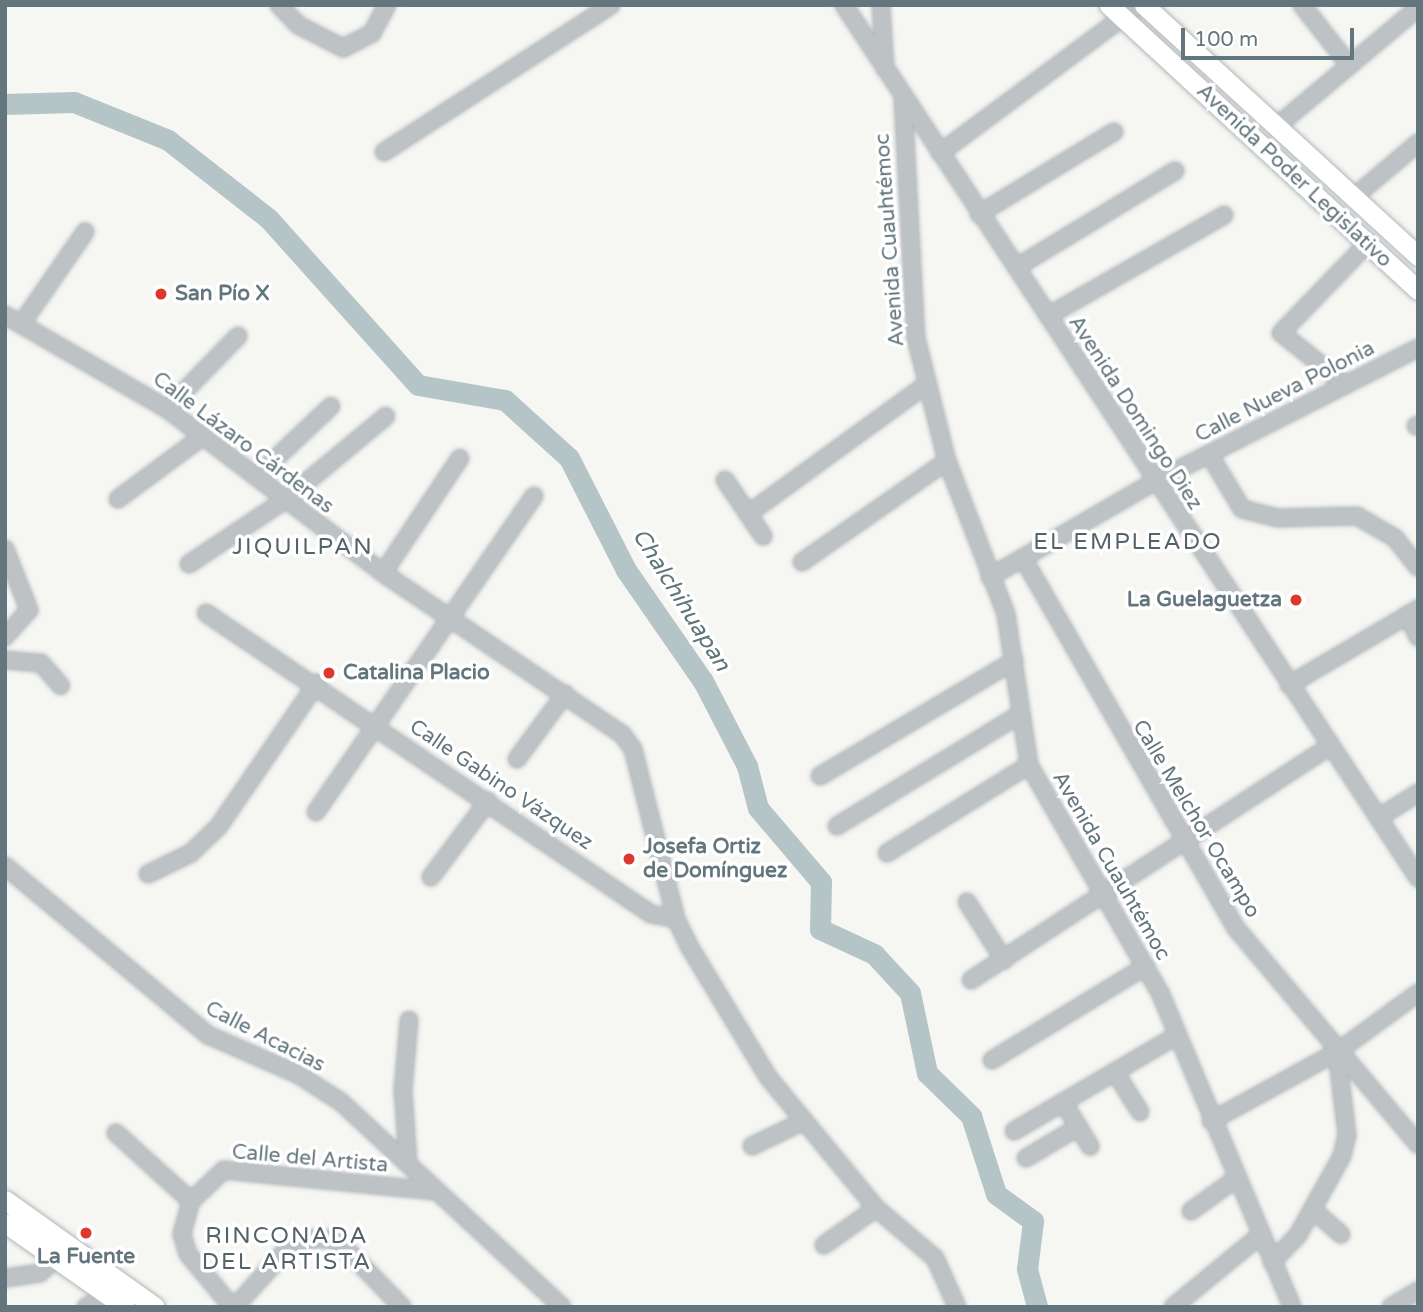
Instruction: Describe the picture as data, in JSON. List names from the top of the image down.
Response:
{
  "streets": {
    "main road": ["Avenida Poder Legislativo"],
    "street": [
      "Avenida Cuauhtémoc",
      "Calle Nueva Polonia",
      "Avenida Domingo Diez",
      "Calle Lázaro Cárdenas",
      "Calle Gabino Vázquez",
      "Calle Melchor Ocampo",
      "Calle Acacias",
      "Calle del Artista"
    ]
  },
  "crossings": [
    ["Avenida Cuauhtémoc", "Calle Nueva Polonia"],
    ["Avenida Cuauhtémoc", "Avenida Domingo Diez"],
    ["Calle Nueva Polonia", "Avenida Domingo Diez"],
    ["Calle Nueva Polonia", "Calle Melchor Ocampo"],
    ["Calle Lázaro Cárdenas", "Calle Gabino Vázquez"],
    ["Calle Acacias", "Calle del Artista"]
  ],
  "districts": ["EL EMPLEADO", "JIQUILPAN", "RINCONADA DEL ARTISTA"],
  "water": ["Chalchihuapan"],
  "places": [
    "San Pío X",
    "La Guelaguetza",
    "Catalina Placio",
    "Josefa Ortiz de Domínguez",
    "La Fuente"
  ],
  "scale_bar": "100 m"
}
